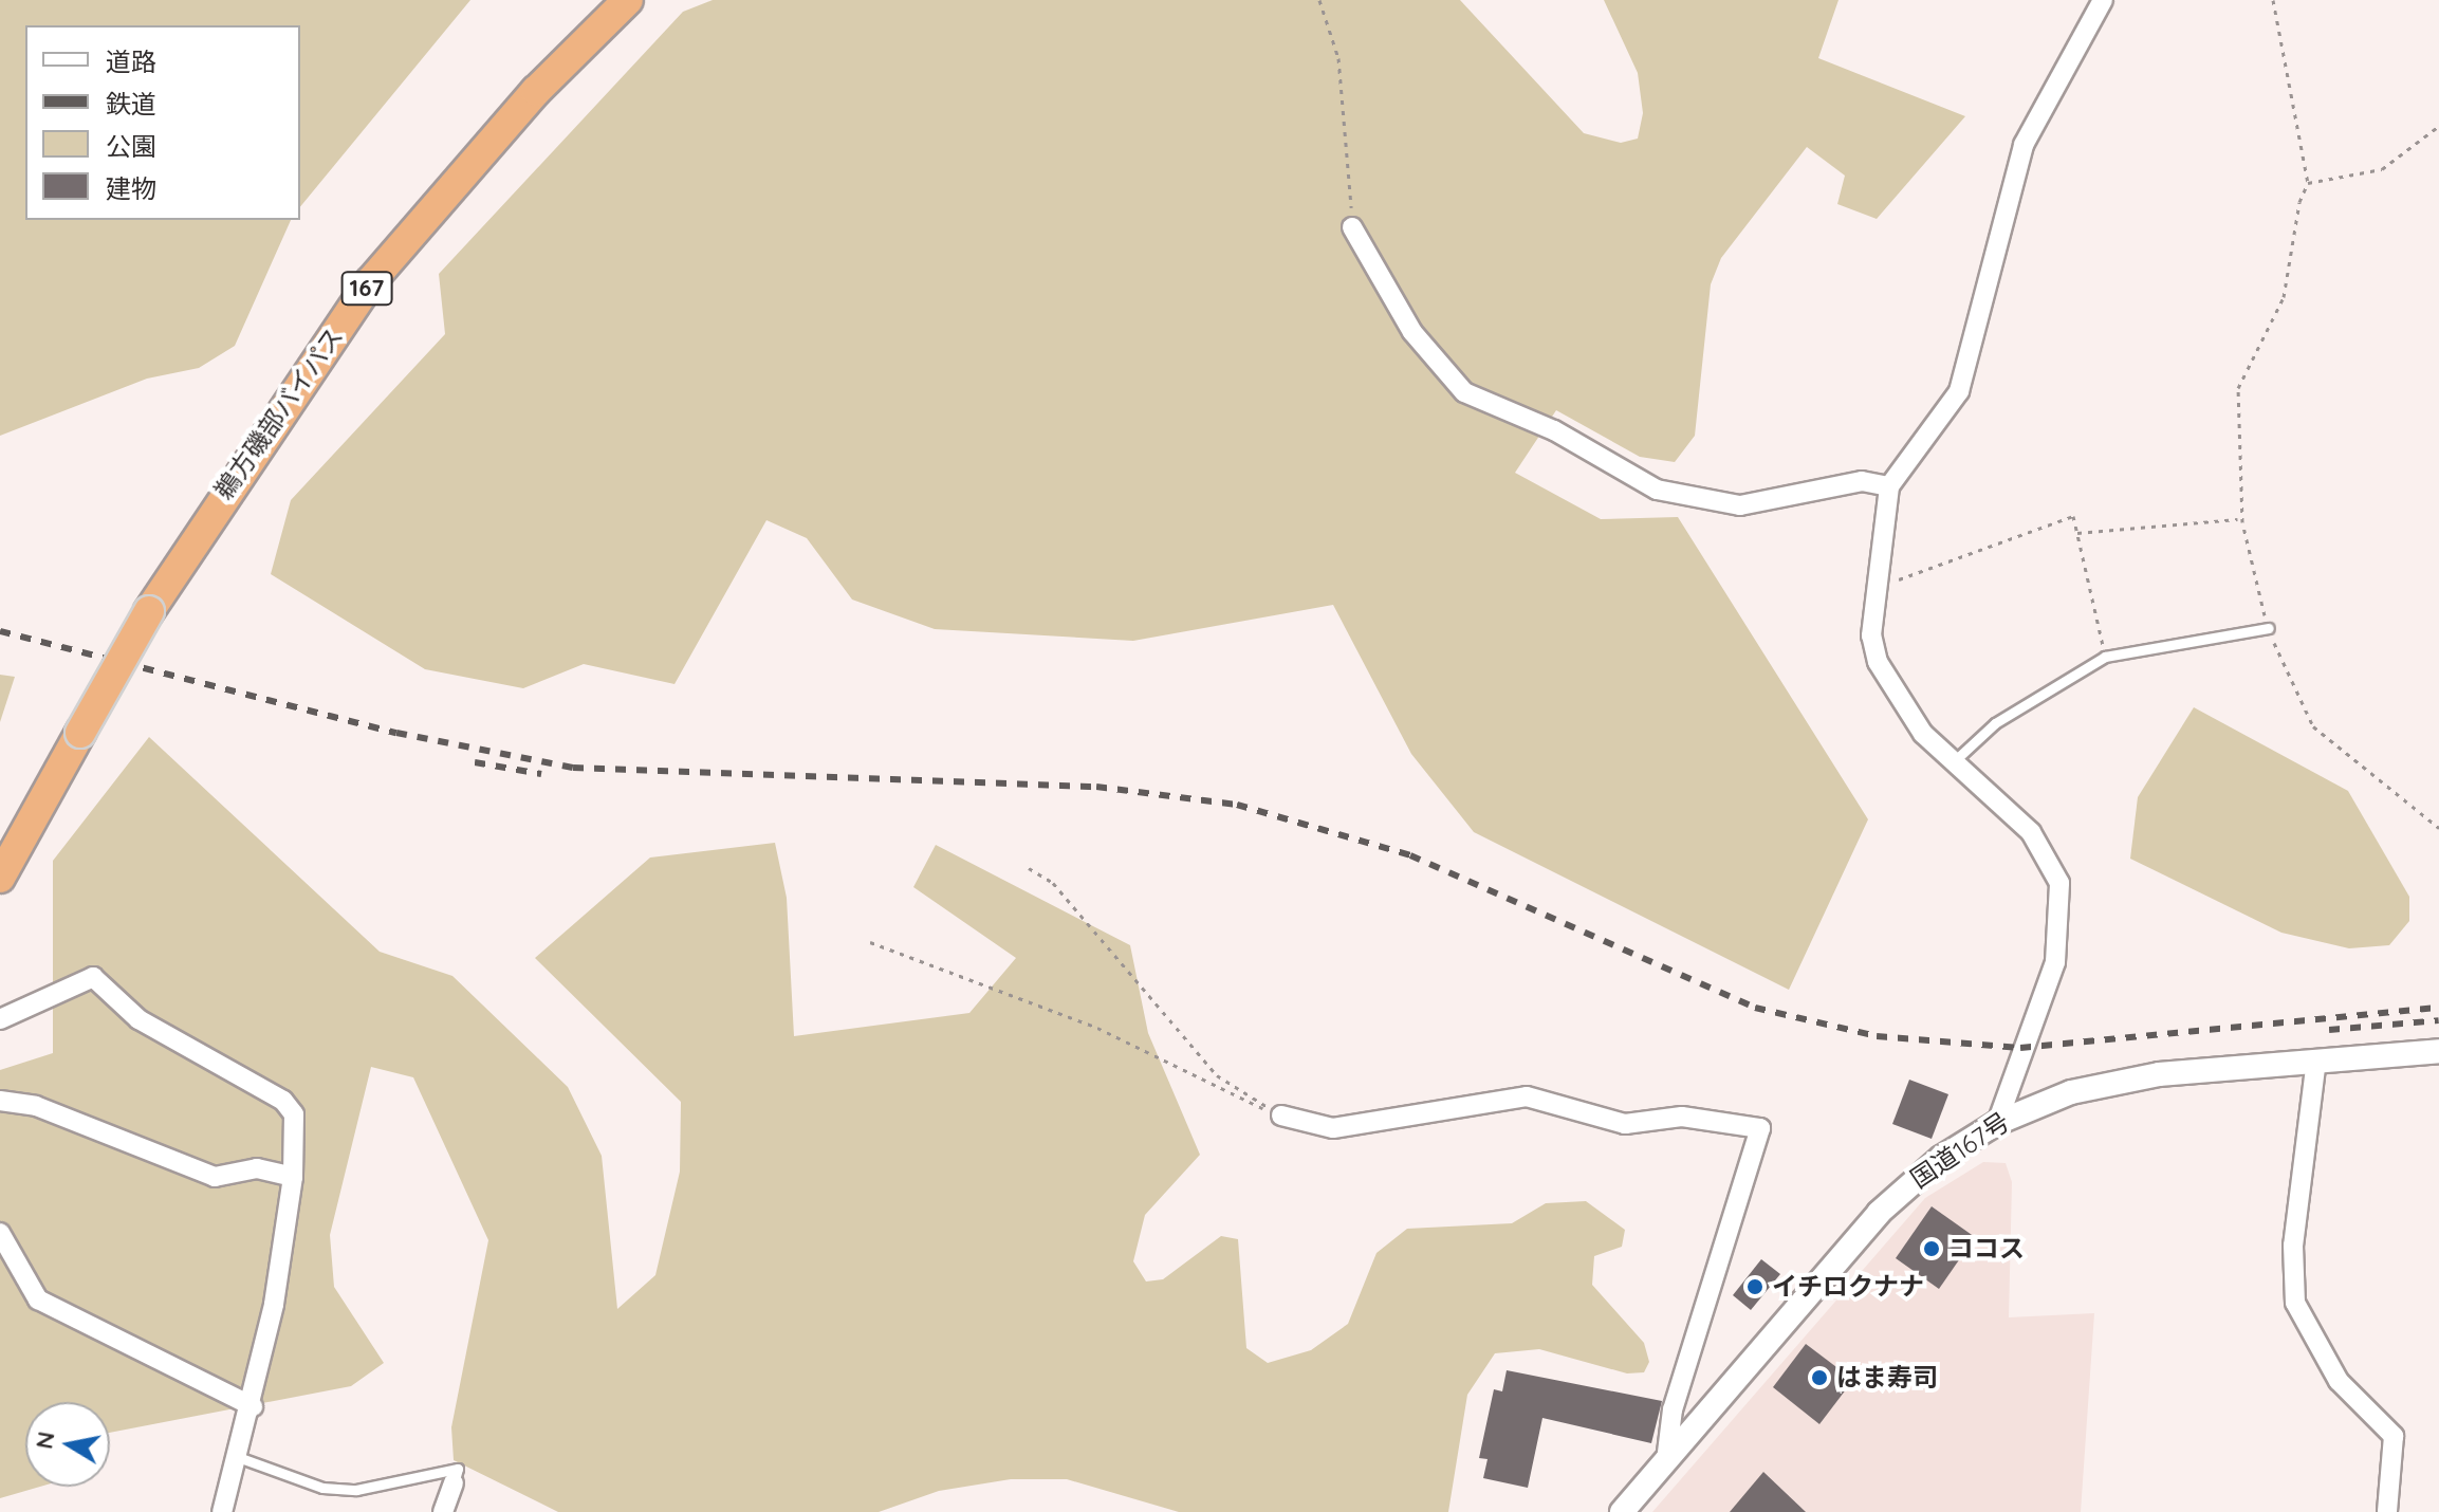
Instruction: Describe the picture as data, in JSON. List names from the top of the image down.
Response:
{
  "streets": {
    "highway": ["167", "鵜方磯部バイパス"],
    "street": ["国道167号"]
  },
  "places": ["ココス", "イチロクナナ", "はま寿司"],
  "legend": [
    "道路",
    "鉄道",
    "公園",
    "建物"
  ],
  "north": "left"
}
